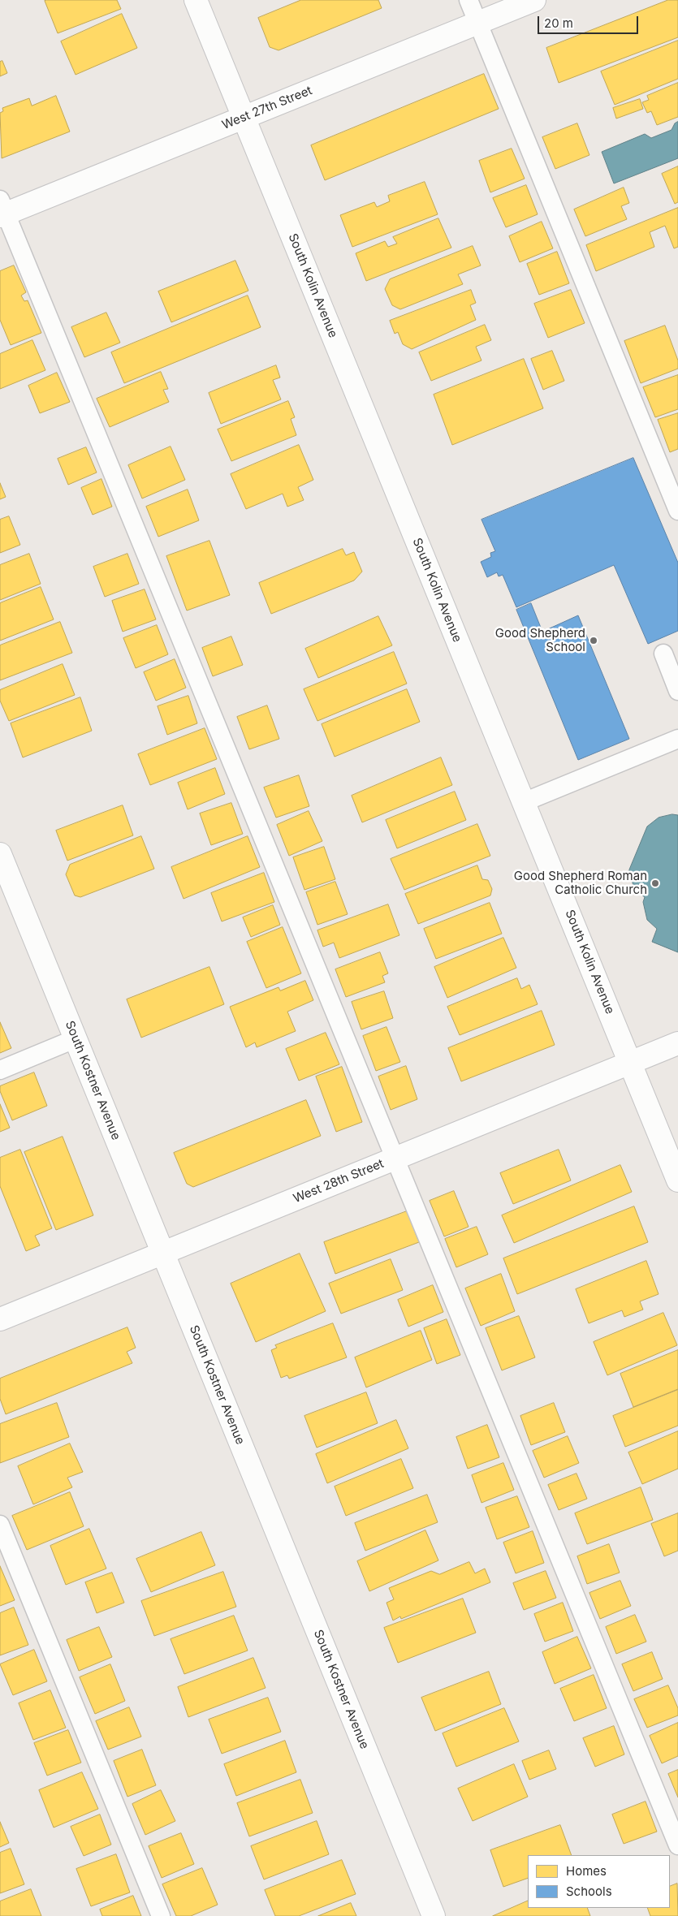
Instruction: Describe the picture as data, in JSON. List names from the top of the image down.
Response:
{
  "streets": {
    "street": [
      "West 27th Street",
      "South Kolin Avenue",
      "South Kostner Avenue",
      "West 28th Street"
    ]
  },
  "crossings": [
    ["West 27th Street", "South Kolin Avenue"],
    ["South Kolin Avenue", "West 28th Street"],
    ["South Kostner Avenue", "West 28th Street"]
  ],
  "places": ["Good Shepherd School", "Good Shepherd Roman Catholic Church"],
  "legend": ["Homes", "Schools"],
  "scale_bar": "20 m"
}
